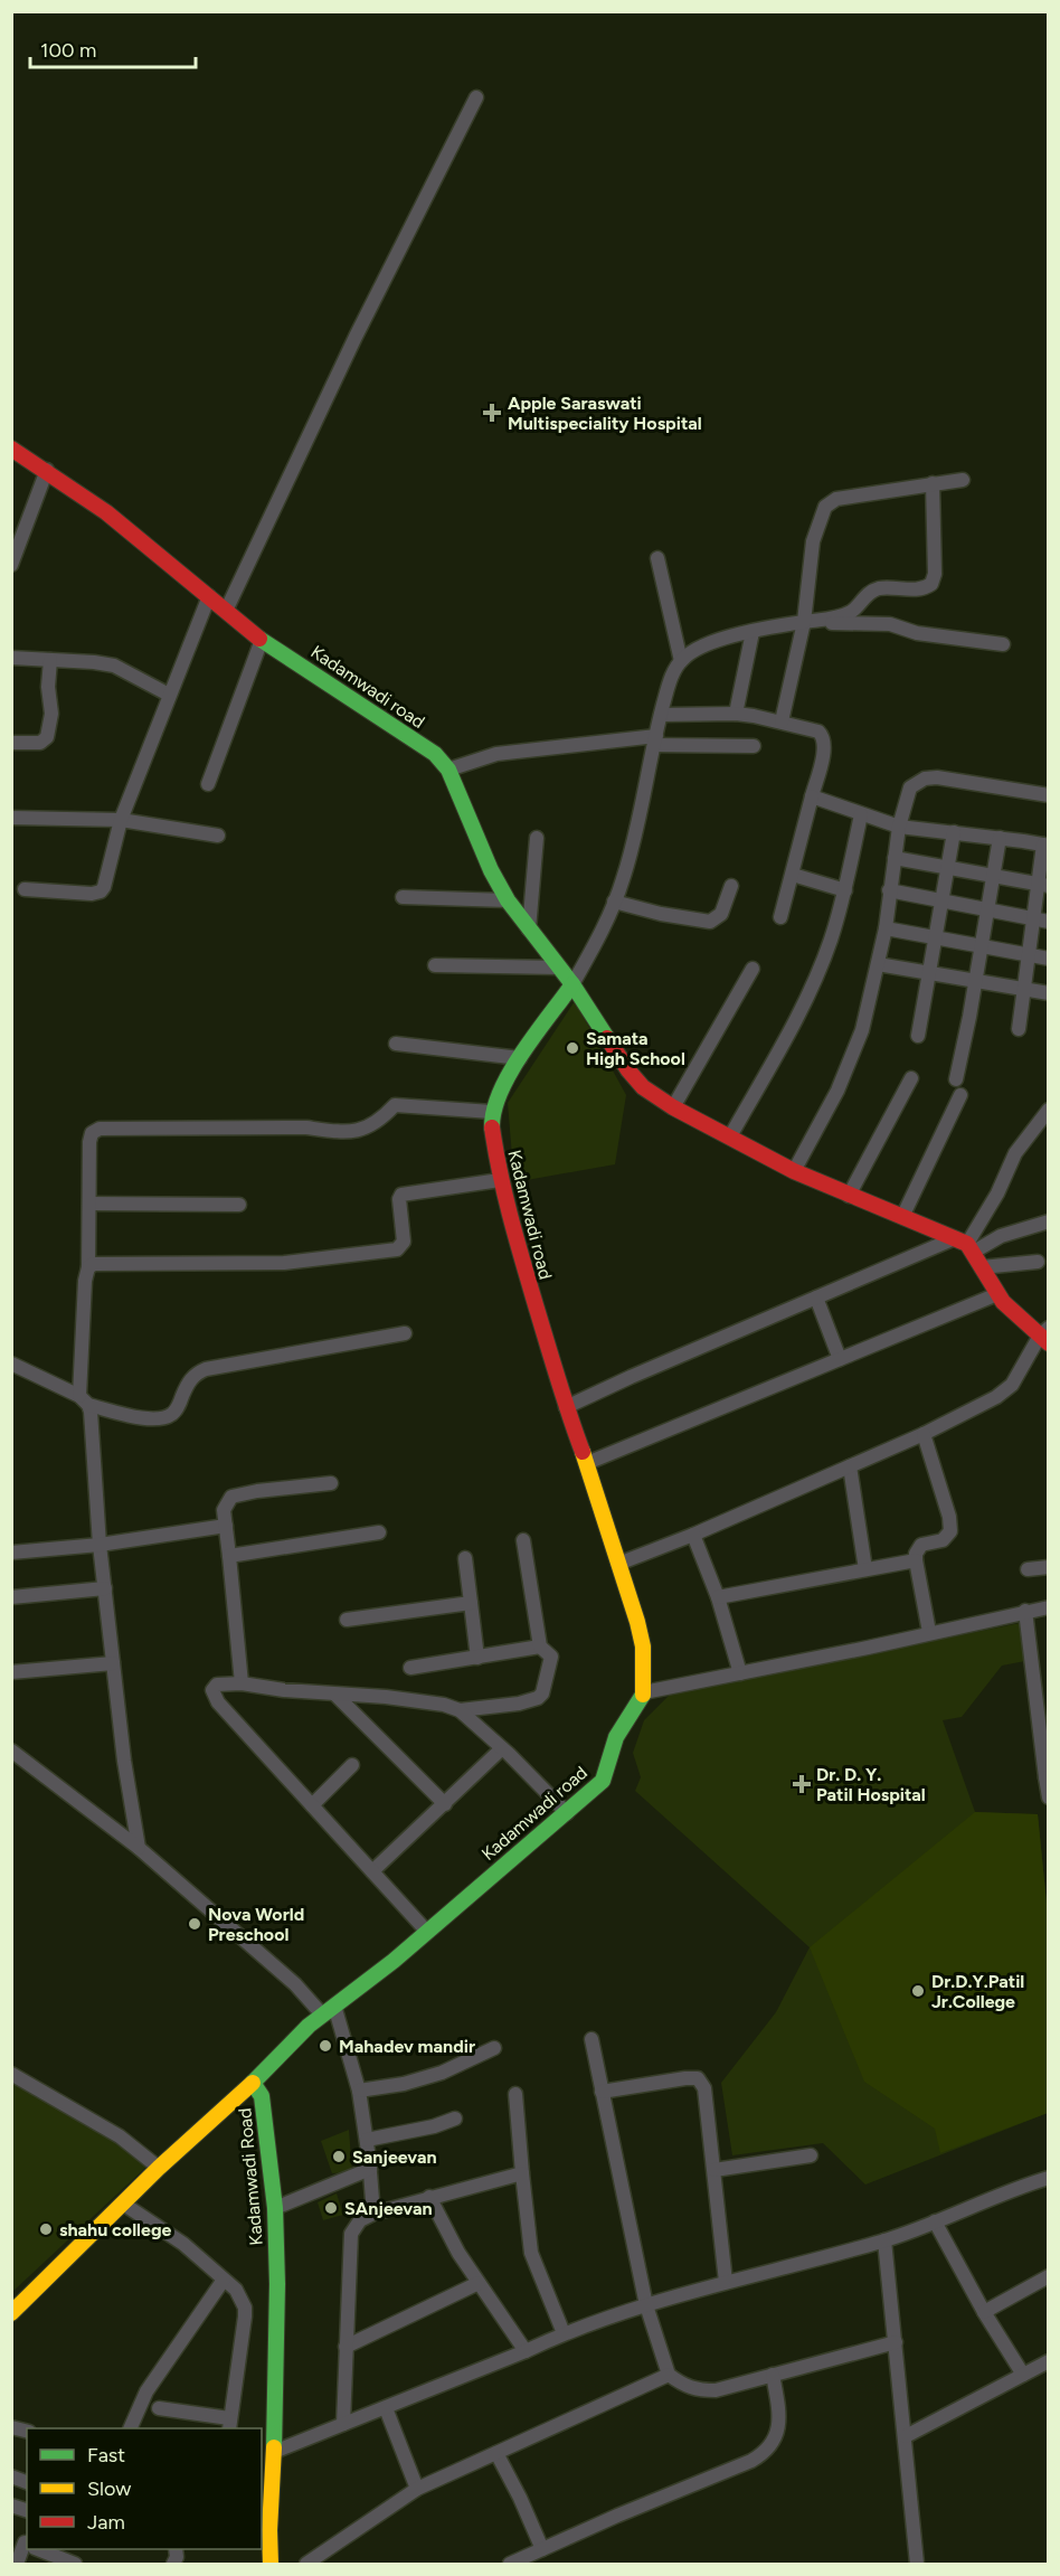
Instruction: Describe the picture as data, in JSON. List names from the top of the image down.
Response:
{
  "streets": {
    "street": ["Kadamwadi road", "Kadamwadi Road"]
  },
  "crossings": [
    ["Kadamwadi road", "Kadamwadi Road"]
  ],
  "places": {
    "health": ["Apple Saraswati Multispeciality Hospital", "Dr. D. Y. Patil Hospital"],
    "other": [
      "Samata High School",
      "Nova World Preschool",
      "Dr.D.Y.Patil Jr.College",
      "Mahadev mandir",
      "Sanjeevan",
      "SAnjeevan",
      "shahu college"
    ]
  },
  "legend": ["Fast", "Slow", "Jam"],
  "scale_bar": "100 m"
}
